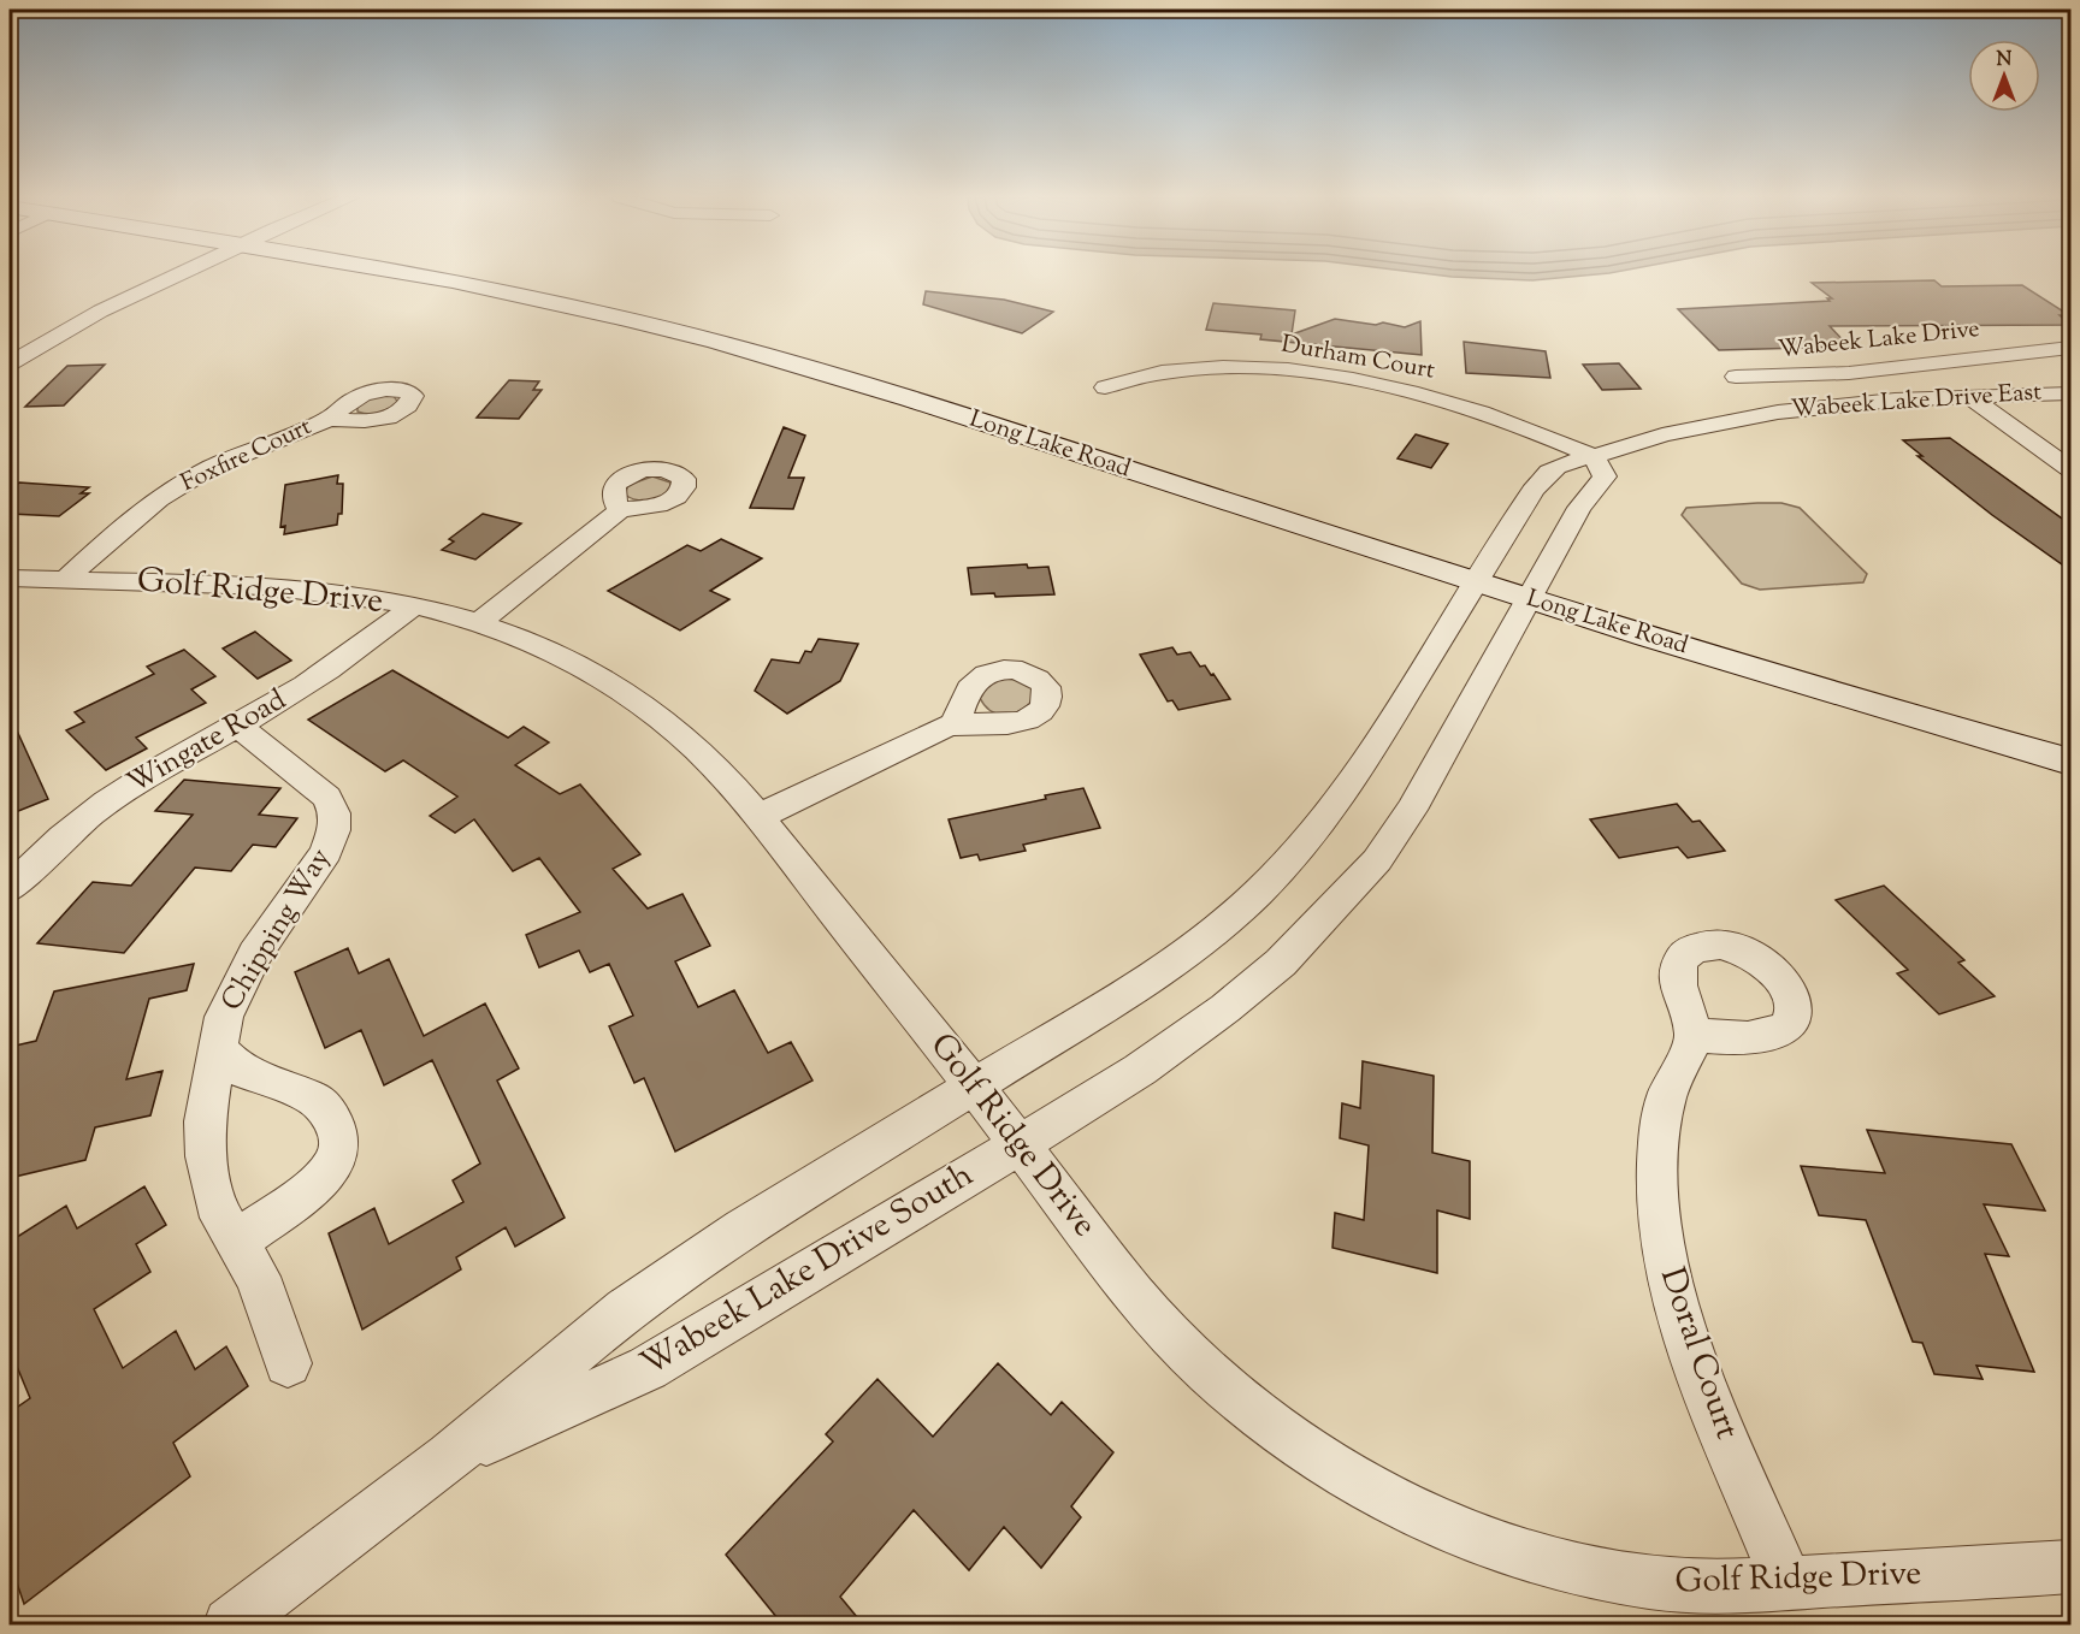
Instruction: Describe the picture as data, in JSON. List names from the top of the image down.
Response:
{
  "streets": {
    "main road": ["Long Lake Road"],
    "street": [
      "Wabeek Lake Drive",
      "Durham Court",
      "Wabeek Lake Drive East",
      "Foxfire Court",
      "Golf Ridge Drive",
      "Wingate Road",
      "Chipping Way",
      "Wabeek Lake Drive South",
      "Doral Court"
    ]
  },
  "crossings": [
    ["Durham Court", "Wabeek Lake Drive East"],
    ["Wabeek Lake Drive East", "Long Lake Road"],
    ["Wabeek Lake Drive East", "Wabeek Lake Drive South"],
    ["Long Lake Road", "Wabeek Lake Drive South"],
    ["Foxfire Court", "Golf Ridge Drive"],
    ["Golf Ridge Drive", "Wingate Road"],
    ["Golf Ridge Drive", "Wabeek Lake Drive South"],
    ["Golf Ridge Drive", "Doral Court"],
    ["Wingate Road", "Chipping Way"]
  ],
  "north": "top"
}
